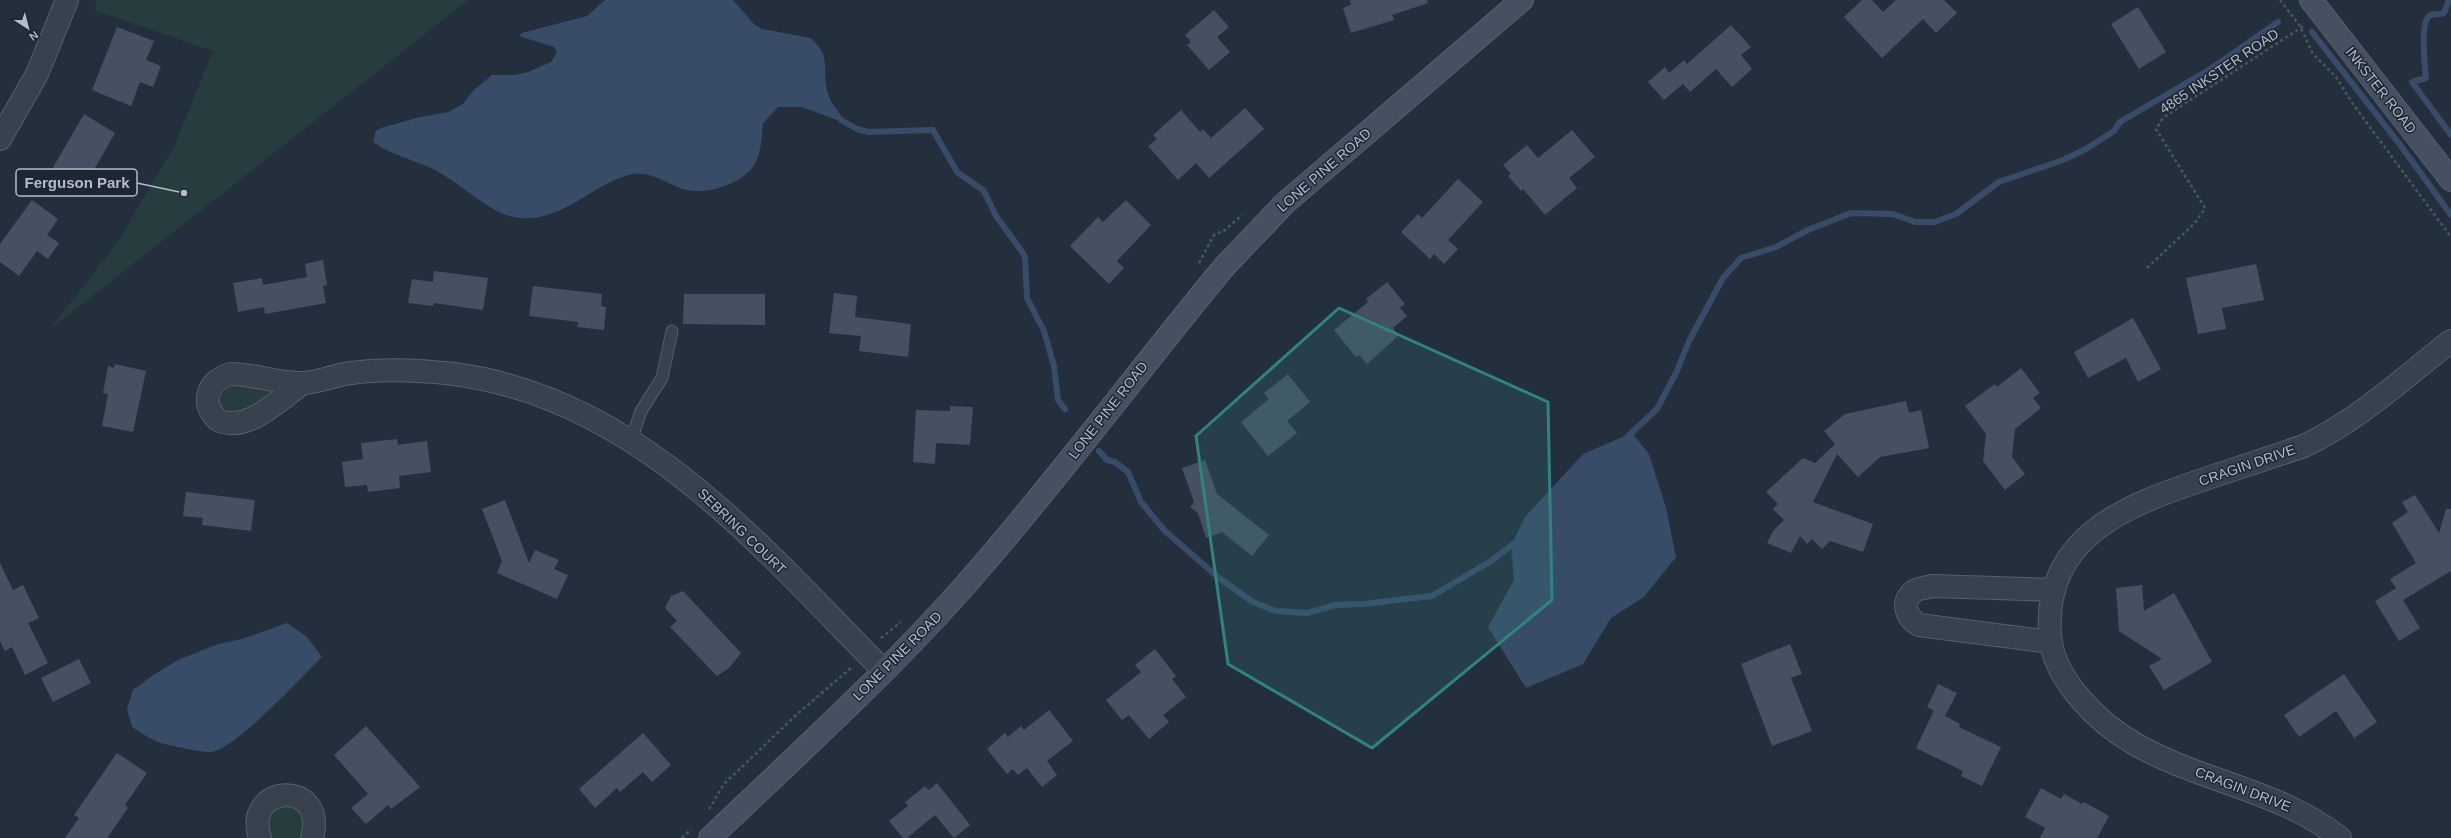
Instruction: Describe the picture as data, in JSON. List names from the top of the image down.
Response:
{
  "streets": {
    "street": [
      "INKSTER ROAD",
      "LONE PINE ROAD",
      "CRAGIN DRIVE",
      "SEBRING COURT"
    ],
    "path": ["4865 INKSTER ROAD"]
  },
  "crossings": [
    ["4865 INKSTER ROAD", "INKSTER ROAD"],
    ["LONE PINE ROAD", "SEBRING COURT"]
  ],
  "places": ["Ferguson Park"],
  "north": "bottom right"
}
